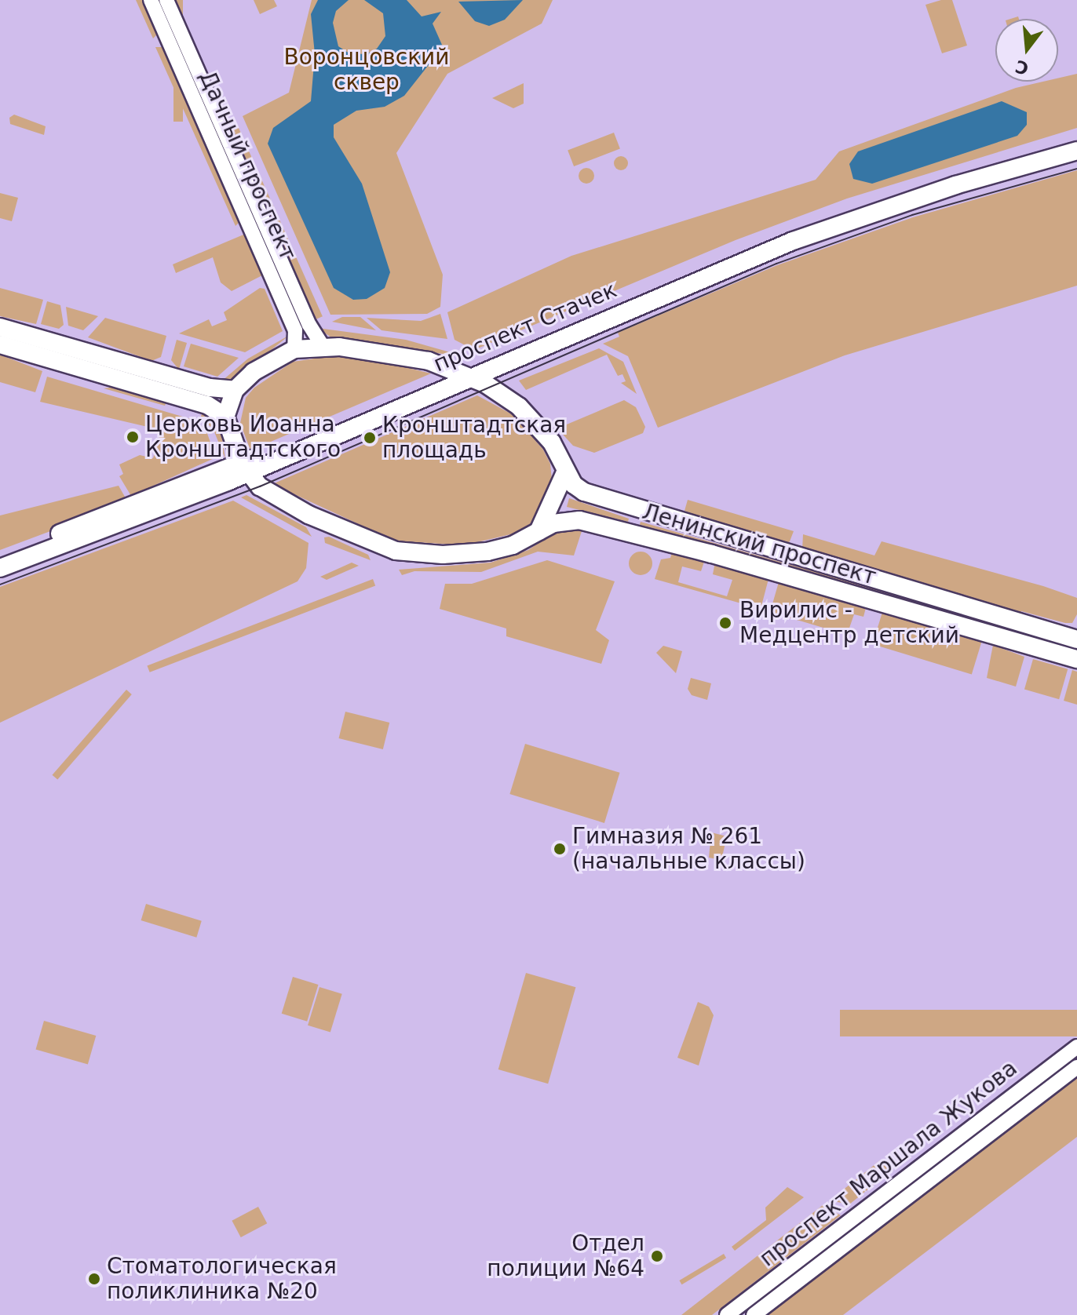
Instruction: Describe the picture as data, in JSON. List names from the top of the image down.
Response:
{
  "streets": {
    "main road": [
      "Дачный проспект",
      "проспект Стачек",
      "Ленинский проспект",
      "проспект Маршала Жукова"
    ]
  },
  "parks": ["Воронцовский сквер"],
  "places": [
    "Церковь Иоанна Кронштадтского",
    "Кронштадтская площадь",
    "Вирилис - Медцентр детский",
    "Гимназия № 261 (начальные классы)",
    "Отдел полиции №64",
    "Стоматологическая поликлиника №20"
  ],
  "north": "bottom"
}
